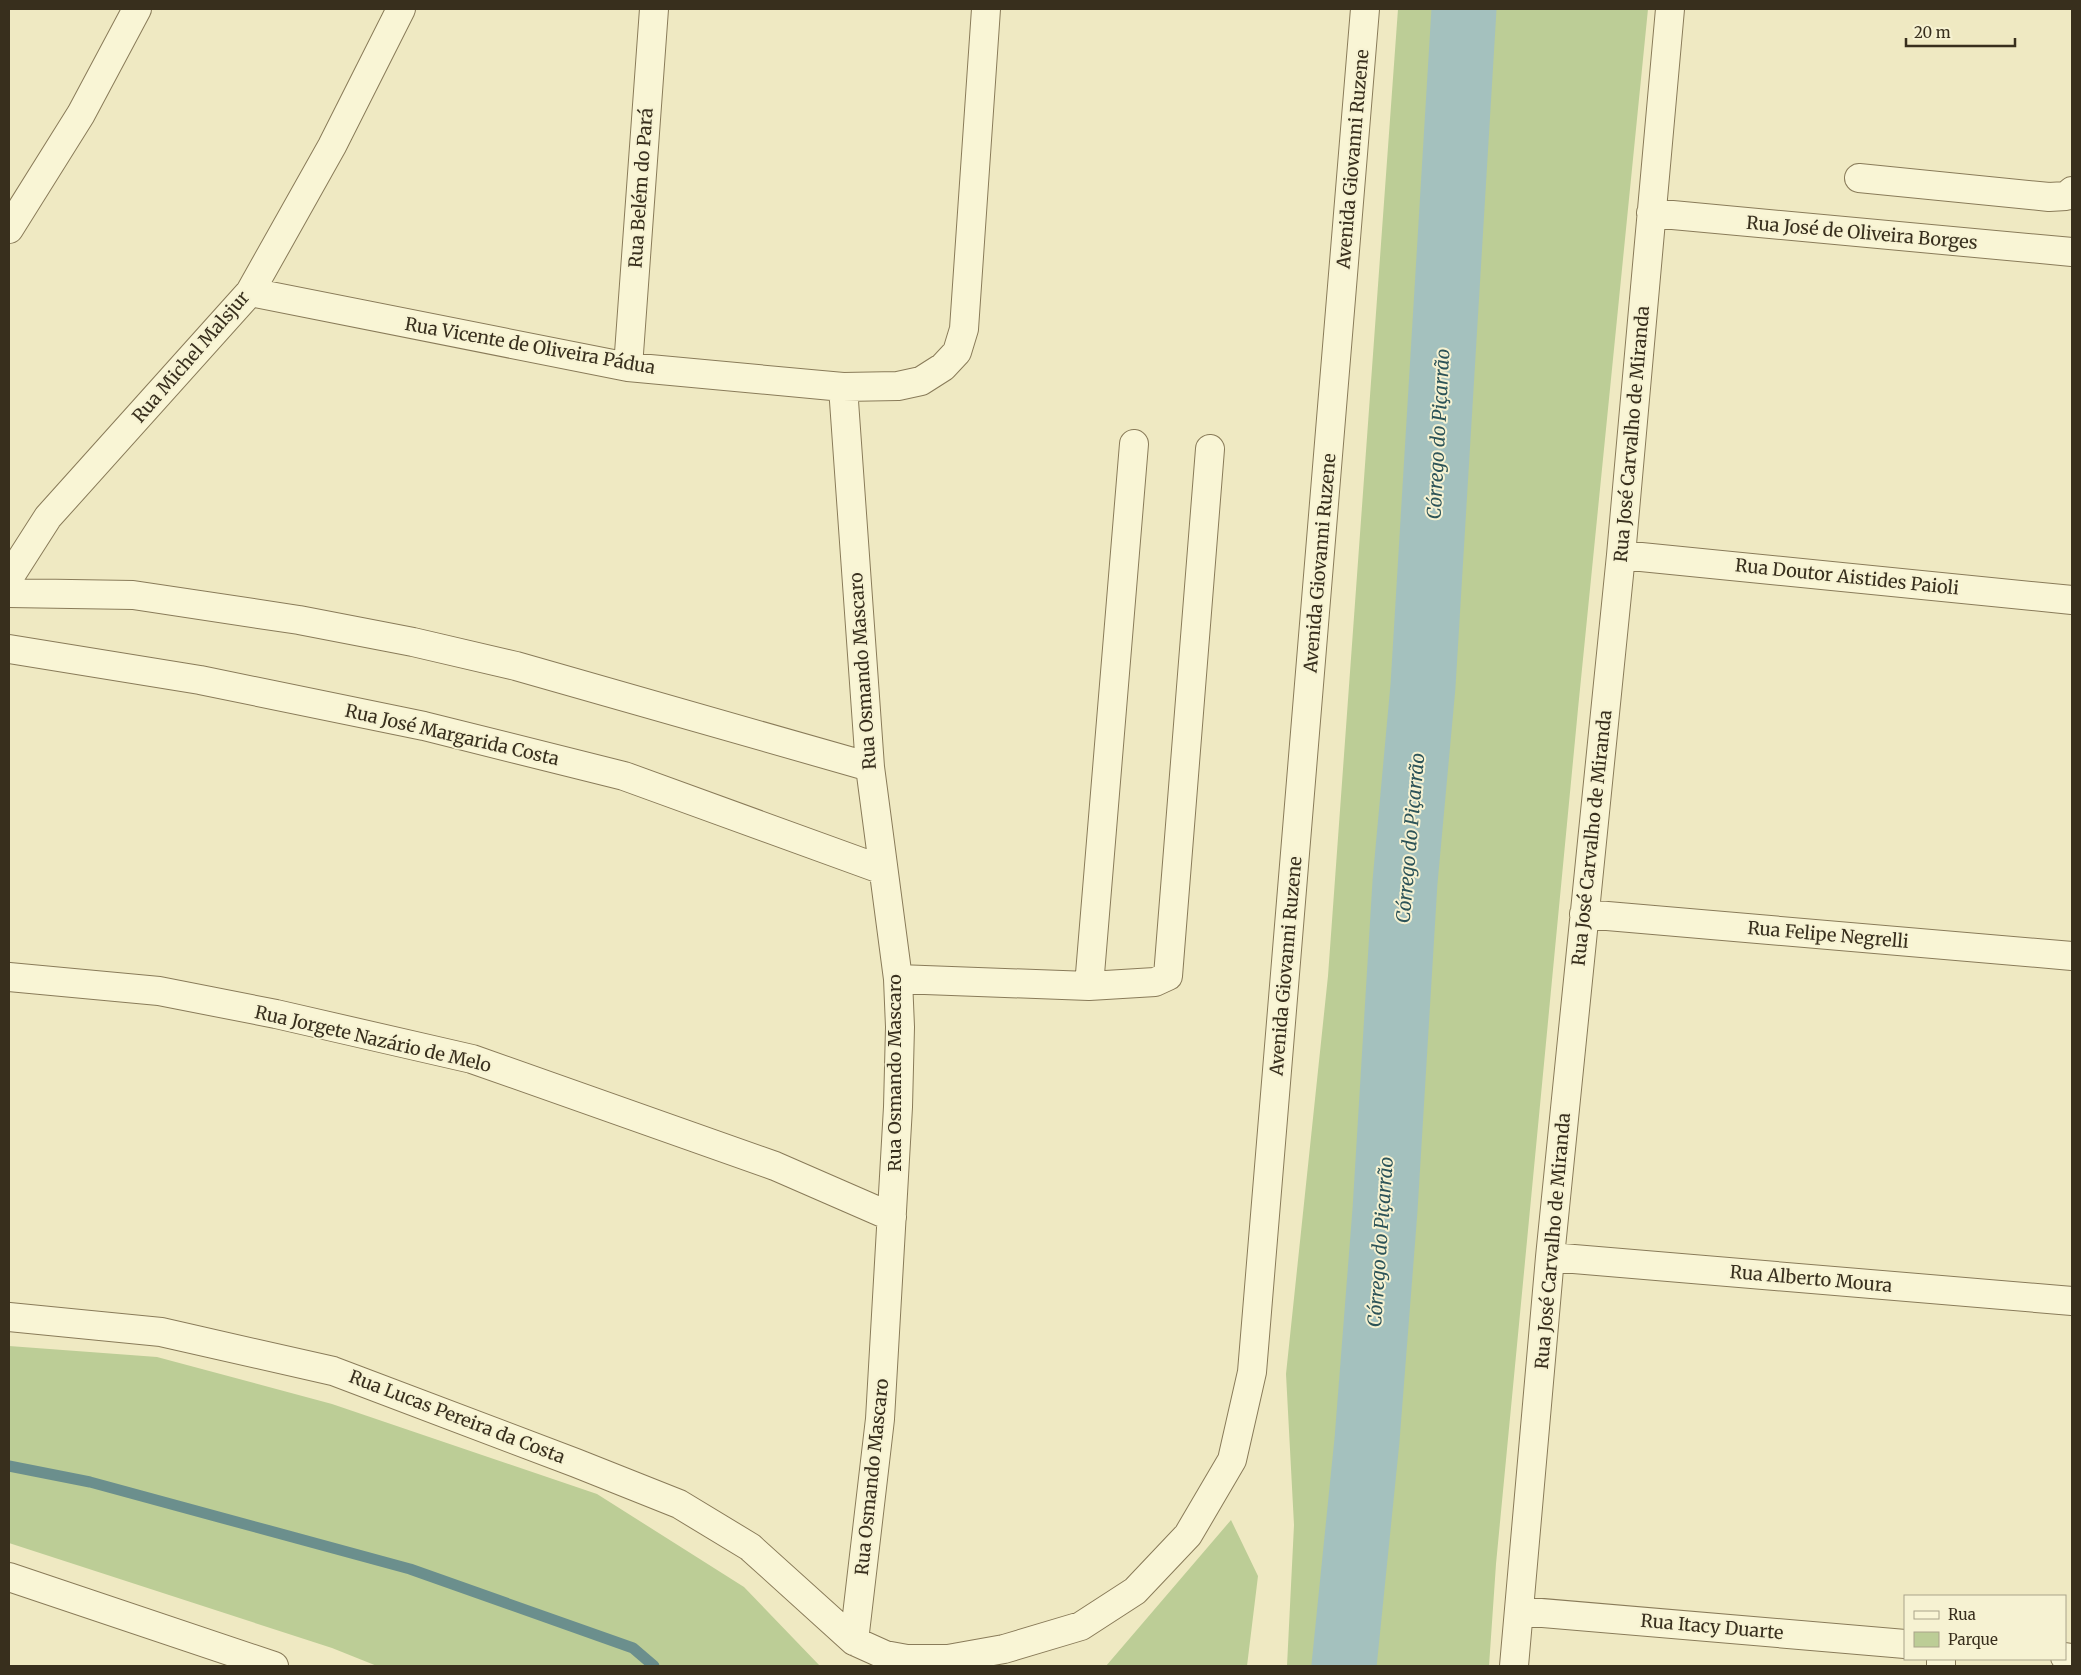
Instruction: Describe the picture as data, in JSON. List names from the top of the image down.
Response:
{
  "streets": {
    "street": [
      "Avenida Giovanni Ruzene",
      "Rua Belém do Pará",
      "Rua José de Oliveira Borges",
      "Rua Vicente de Oliveira Pádua",
      "Rua Michel Malsjur",
      "Rua José Carvalho de Miranda",
      "Rua Doutor Aistides Paioli",
      "Rua Osmando Mascaro",
      "Rua José Margarida Costa",
      "Rua Felipe Negrelli",
      "Rua Jorgete Nazário de Melo",
      "Rua Alberto Moura",
      "Rua Lucas Pereira da Costa",
      "Rua Itacy Duarte"
    ]
  },
  "crossings": [
    ["Avenida Giovanni Ruzene", "Rua Osmando Mascaro"],
    ["Avenida Giovanni Ruzene", "Rua Lucas Pereira da Costa"],
    ["Rua Belém do Pará", "Rua Vicente de Oliveira Pádua"],
    ["Rua José de Oliveira Borges", "Rua José Carvalho de Miranda"],
    ["Rua Vicente de Oliveira Pádua", "Rua Michel Malsjur"],
    ["Rua Vicente de Oliveira Pádua", "Rua Osmando Mascaro"],
    ["Rua José Carvalho de Miranda", "Rua Doutor Aistides Paioli"],
    ["Rua José Carvalho de Miranda", "Rua Felipe Negrelli"],
    ["Rua José Carvalho de Miranda", "Rua Alberto Moura"],
    ["Rua José Carvalho de Miranda", "Rua Itacy Duarte"],
    ["Rua Osmando Mascaro", "Rua José Margarida Costa"],
    ["Rua Osmando Mascaro", "Rua Jorgete Nazário de Melo"],
    ["Rua Osmando Mascaro", "Rua Lucas Pereira da Costa"]
  ],
  "water": ["Córrego do Piçarrão"],
  "legend": ["Rua", "Parque"],
  "scale_bar": "20 m"
}
